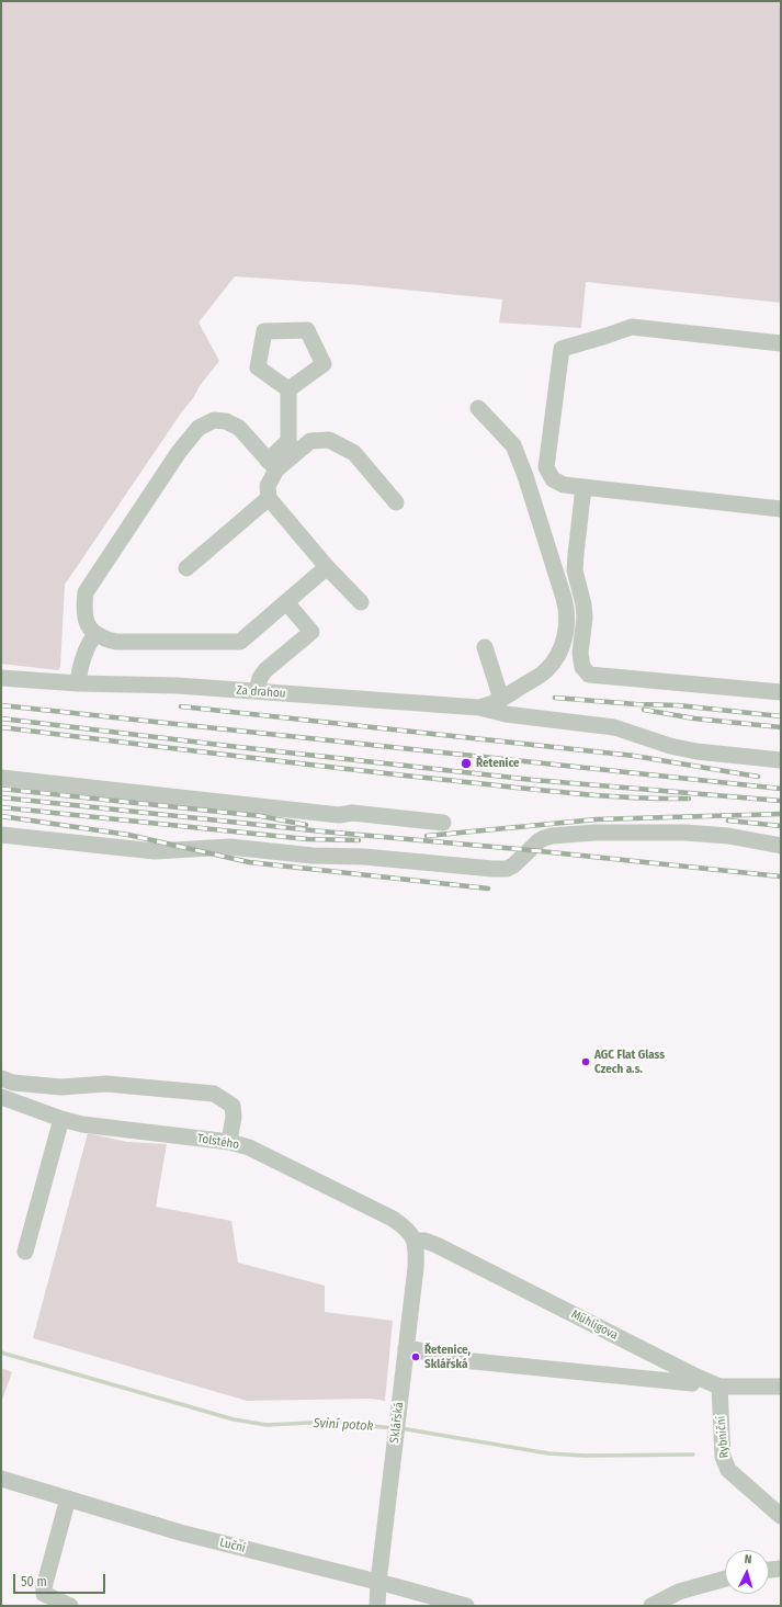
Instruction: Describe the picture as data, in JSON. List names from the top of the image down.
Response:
{
  "streets": {
    "street": [
      "Za drahou",
      "Tolstého",
      "Mühligova",
      "Sklářská",
      "Rybniční",
      "Luční"
    ]
  },
  "crossings": [
    ["Tolstého", "Mühligova"],
    ["Tolstého", "Sklářská"],
    ["Mühligova", "Sklářská"],
    ["Mühligova", "Rybniční"],
    ["Sklářská", "Luční"]
  ],
  "water": ["Sviní potok"],
  "places": ["Řetenice", "AGC Flat Glass Czech a.s.", "Řetenice, Sklářská"],
  "scale_bar": "50 m",
  "north": "top"
}
